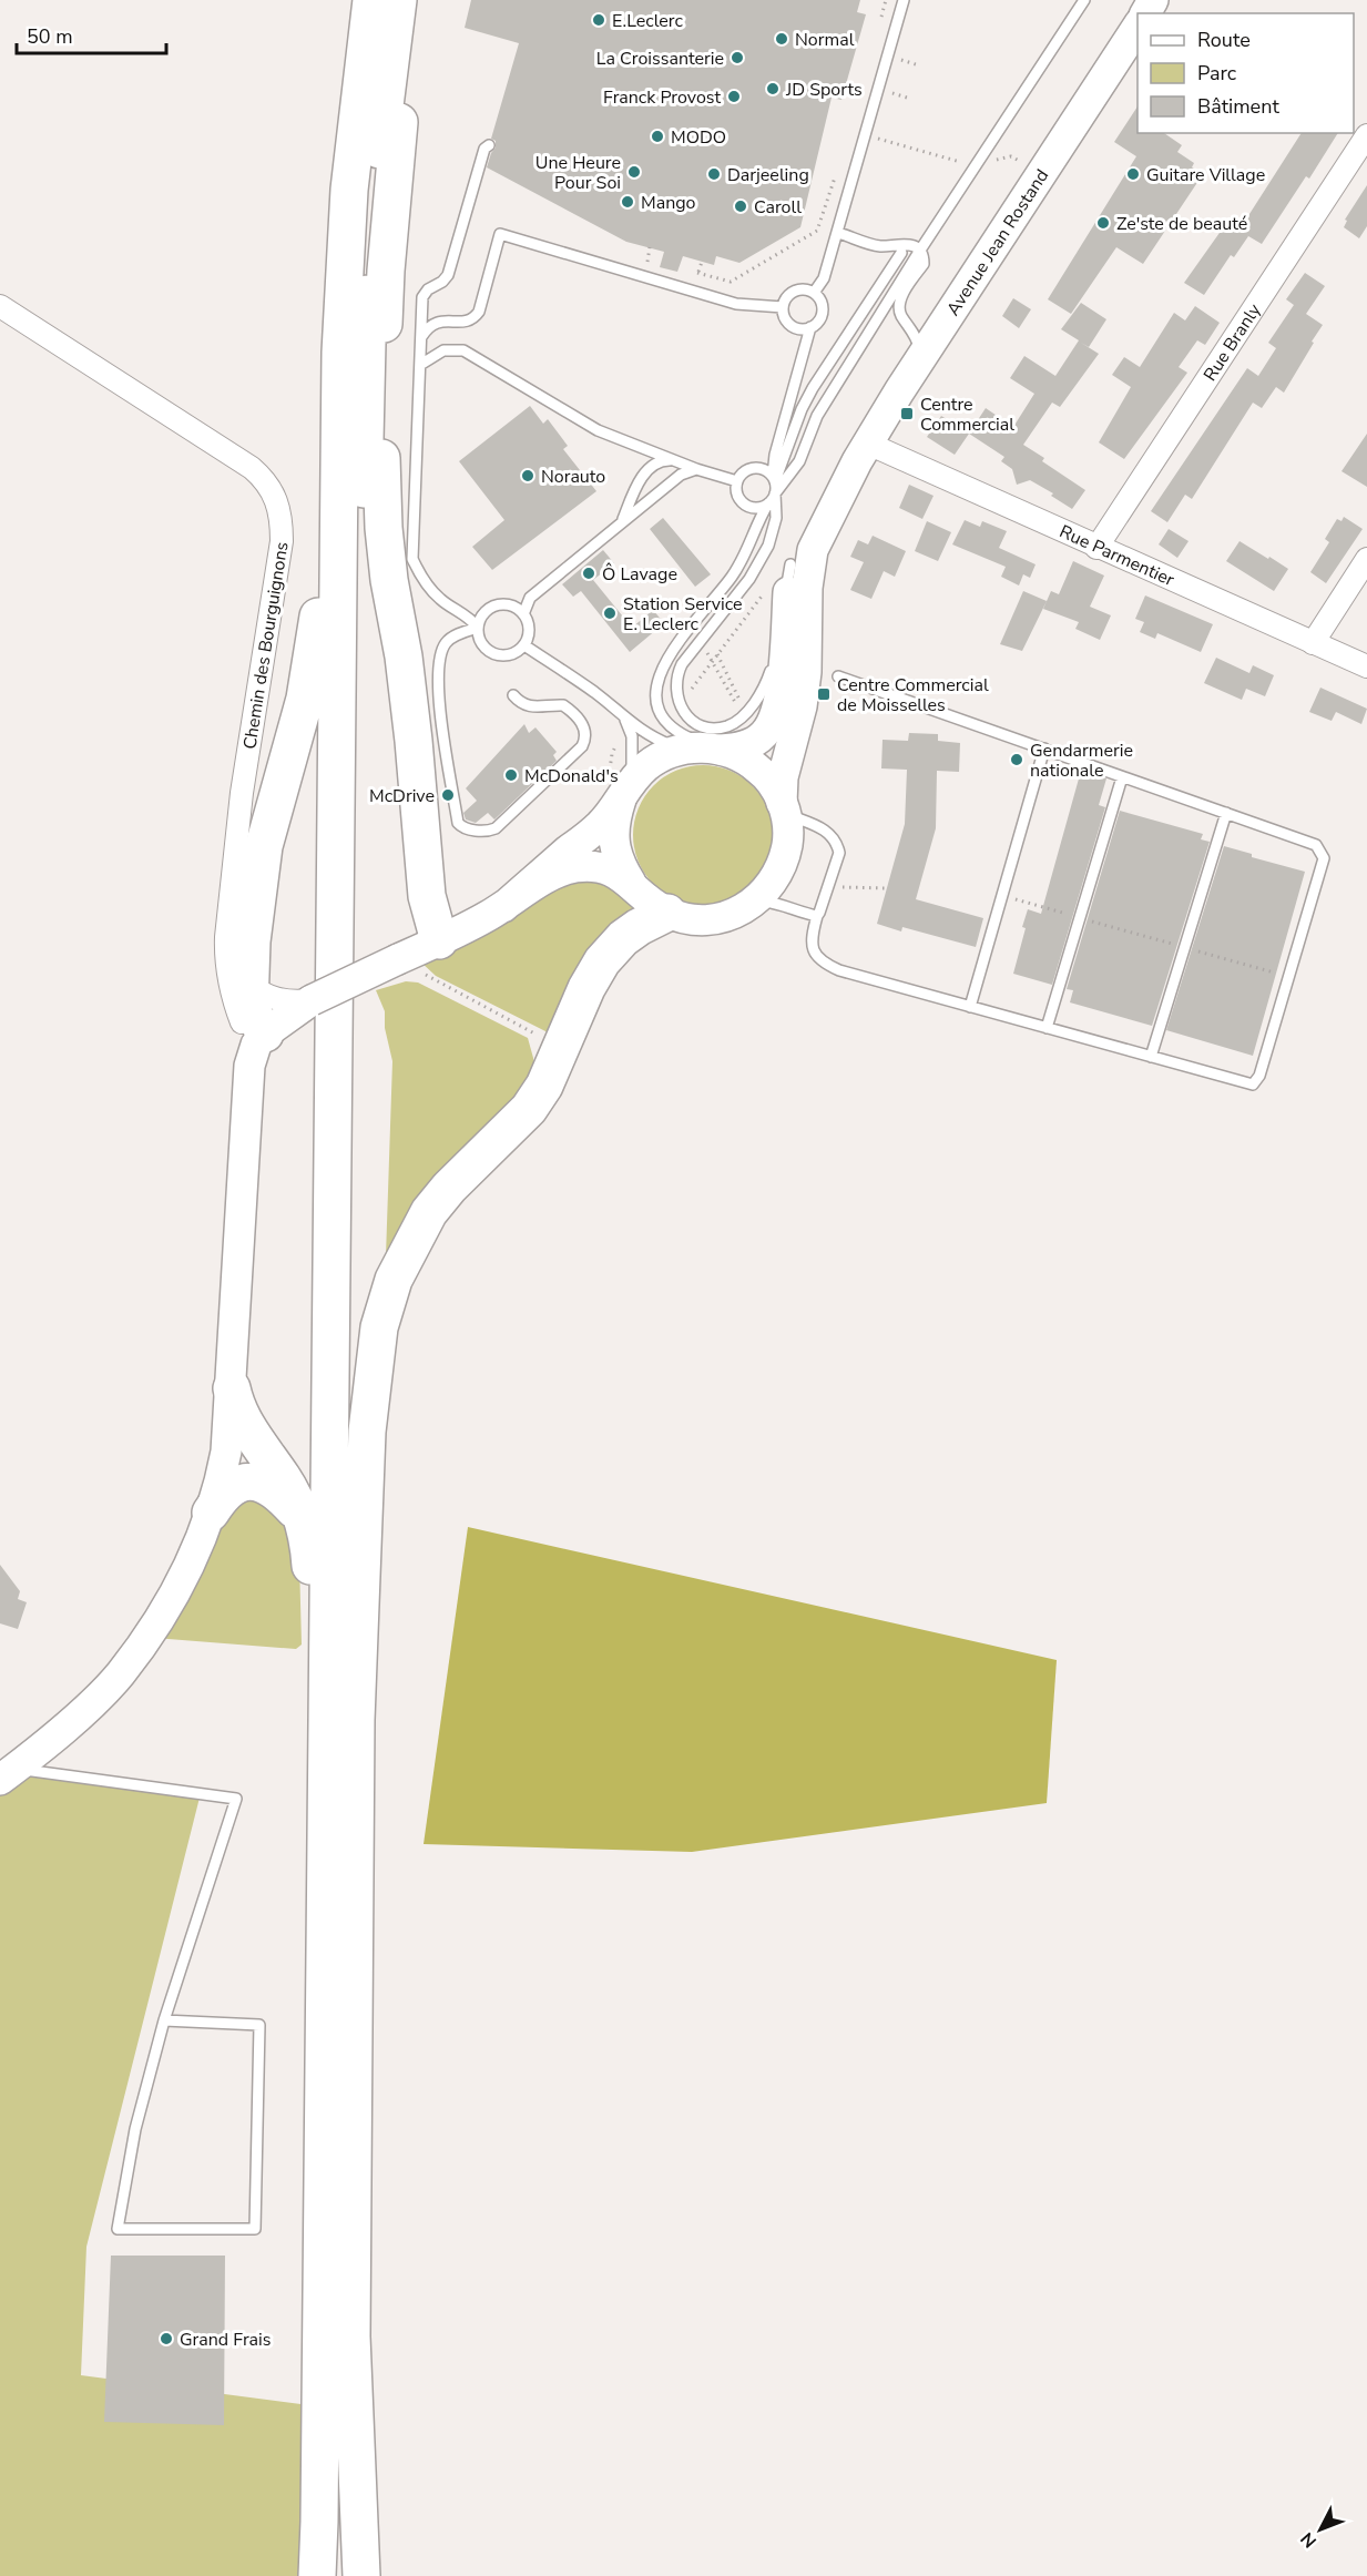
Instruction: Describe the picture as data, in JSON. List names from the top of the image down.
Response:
{
  "streets": {
    "street": [
      "Avenue Jean Rostand",
      "Rue Branly",
      "Rue Parmentier",
      "Chemin des Bourguignons"
    ]
  },
  "crossings": [
    ["Avenue Jean Rostand", "Rue Parmentier"],
    ["Rue Branly", "Rue Parmentier"]
  ],
  "places": {
    "other": [
      "E.Leclerc",
      "Normal",
      "La Croissanterie",
      "JD Sports",
      "Franck Provost",
      "MODO",
      "Une Heure Pour Soi",
      "Darjeeling",
      "Guitare Village",
      "Mango",
      "Caroll",
      "Ze'ste de beauté",
      "Norauto",
      "Ô Lavage",
      "Station Service E. Leclerc",
      "Gendarmerie nationale",
      "McDonald's",
      "McDrive",
      "Grand Frais"
    ],
    "transit": ["Centre Commercial", "Centre Commercial de Moisselles"]
  },
  "legend": ["Route", "Parc", "Bâtiment"],
  "scale_bar": "50 m",
  "north": "bottom left"
}
